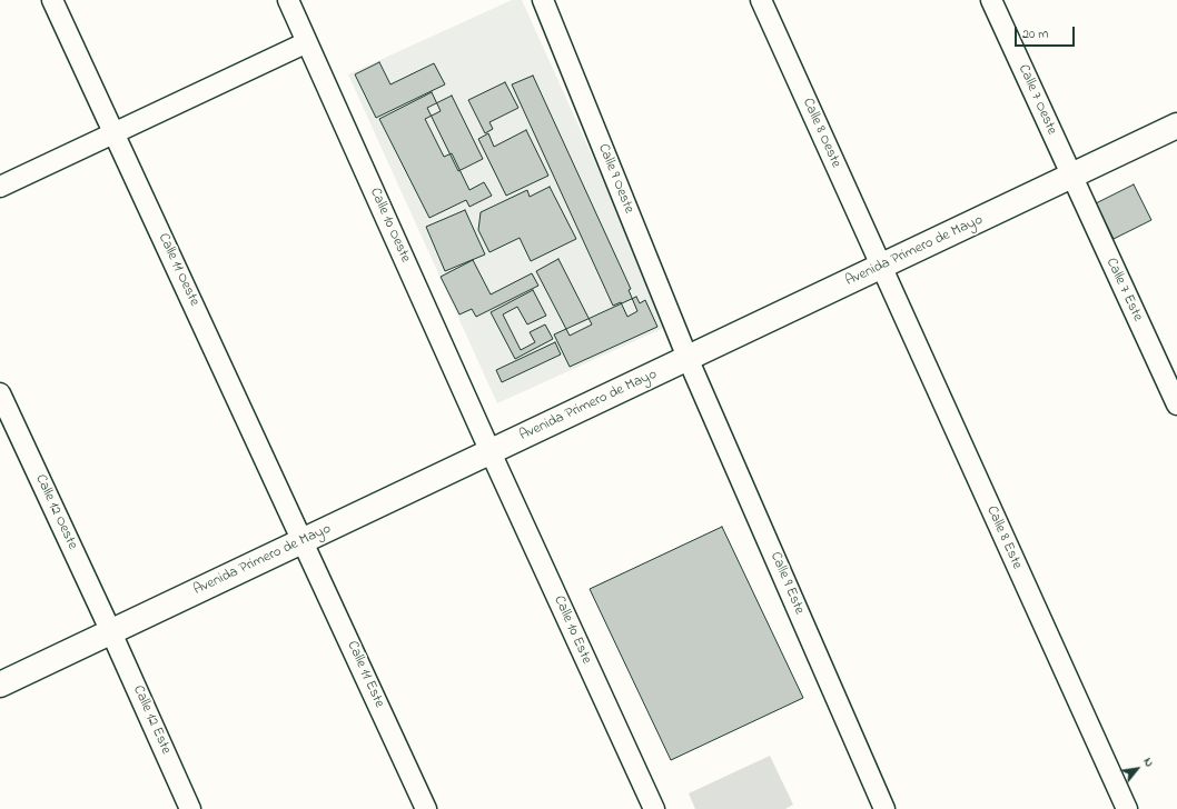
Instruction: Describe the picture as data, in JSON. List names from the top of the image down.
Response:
{
  "streets": {
    "street": [
      "Calle 7 Oeste",
      "Calle 8 Oeste",
      "Calle 9 Oeste",
      "Calle 10 Oeste",
      "Avenida Primero de Mayo",
      "Calle 11 Oeste",
      "Calle 7 Este",
      "Calle 12 Oeste",
      "Calle 8 Este",
      "Calle 9 Este",
      "Calle 10 Este",
      "Calle 11 Este",
      "Calle 12 Este"
    ]
  },
  "crossings": [
    ["Calle 7 Oeste", "Avenida Primero de Mayo"],
    ["Calle 7 Oeste", "Calle 7 Este"],
    ["Calle 8 Oeste", "Avenida Primero de Mayo"],
    ["Calle 8 Oeste", "Calle 8 Este"],
    ["Calle 9 Oeste", "Avenida Primero de Mayo"],
    ["Calle 9 Oeste", "Calle 9 Este"],
    ["Calle 10 Oeste", "Avenida Primero de Mayo"],
    ["Calle 10 Oeste", "Calle 10 Este"],
    ["Avenida Primero de Mayo", "Calle 11 Oeste"],
    ["Avenida Primero de Mayo", "Calle 7 Este"],
    ["Avenida Primero de Mayo", "Calle 12 Oeste"],
    ["Avenida Primero de Mayo", "Calle 8 Este"],
    ["Avenida Primero de Mayo", "Calle 9 Este"],
    ["Avenida Primero de Mayo", "Calle 10 Este"],
    ["Avenida Primero de Mayo", "Calle 11 Este"],
    ["Avenida Primero de Mayo", "Calle 12 Este"],
    ["Calle 11 Oeste", "Calle 11 Este"],
    ["Calle 12 Oeste", "Calle 12 Este"]
  ],
  "scale_bar": "20 m",
  "north": "top right"
}
